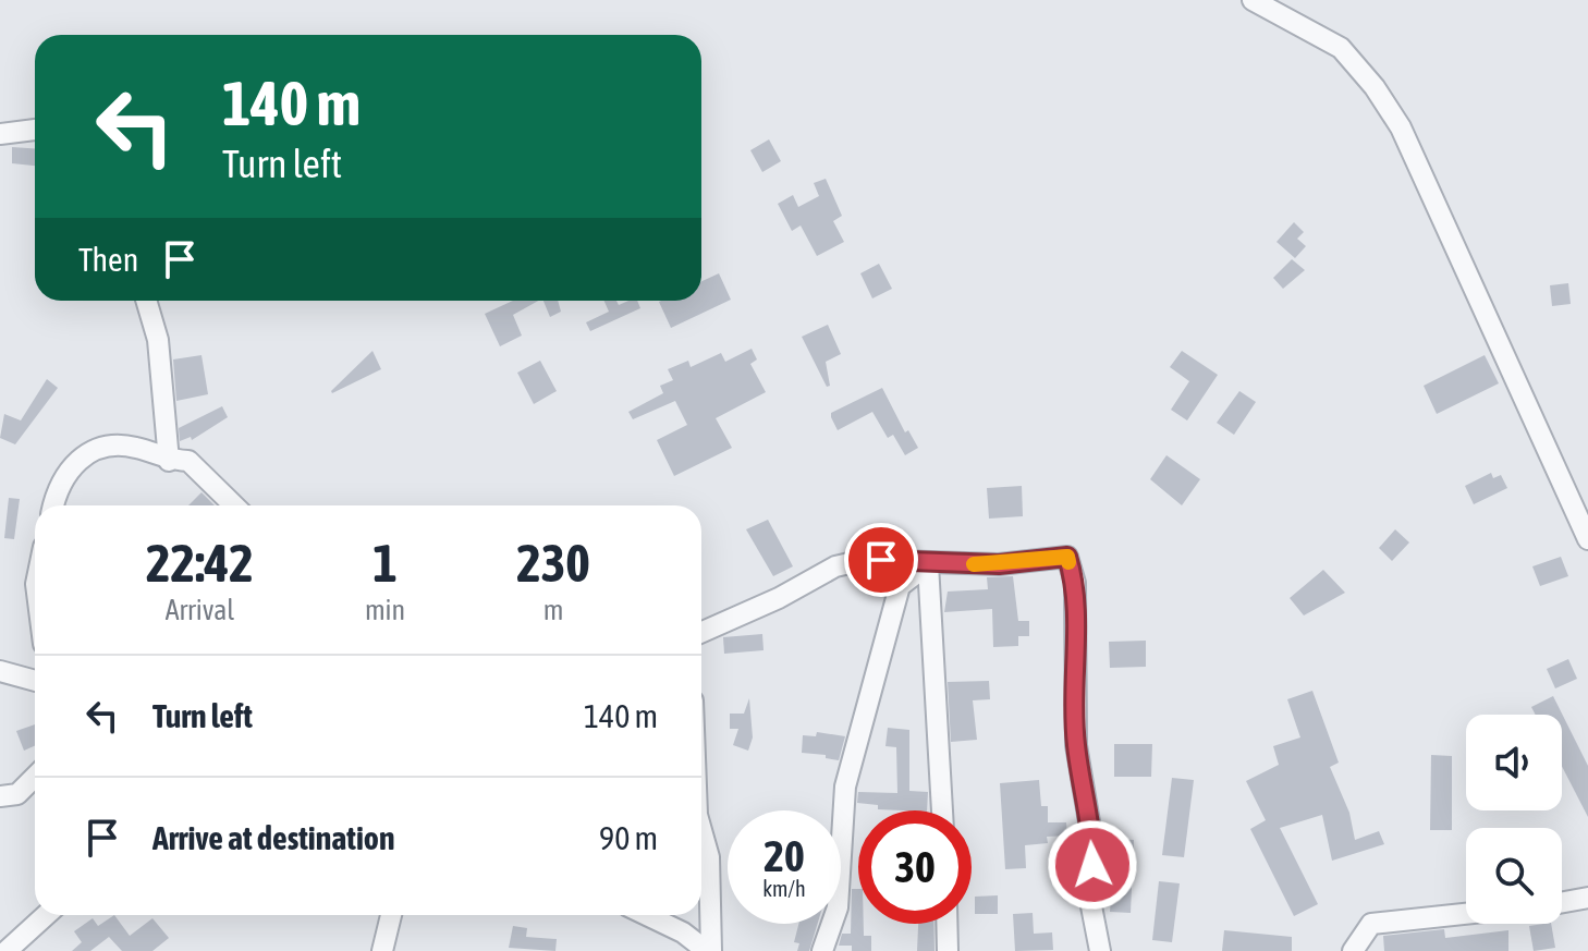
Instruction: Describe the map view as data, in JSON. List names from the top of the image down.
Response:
{
  "page": {
    "turn": ["140 m", "Turn left"],
    "then": "Then",
    "eta": [
      "22:42",
      "Arrival",
      "1",
      "min",
      "230",
      "m"
    ],
    "list": [
      {
        "name": "Turn left",
        "value": "140 m"
      },
      {
        "name": "Arrive at destination",
        "value": "90 m"
      }
    ],
    "speed": "20 km/h",
    "limit": "30"
  }
}
